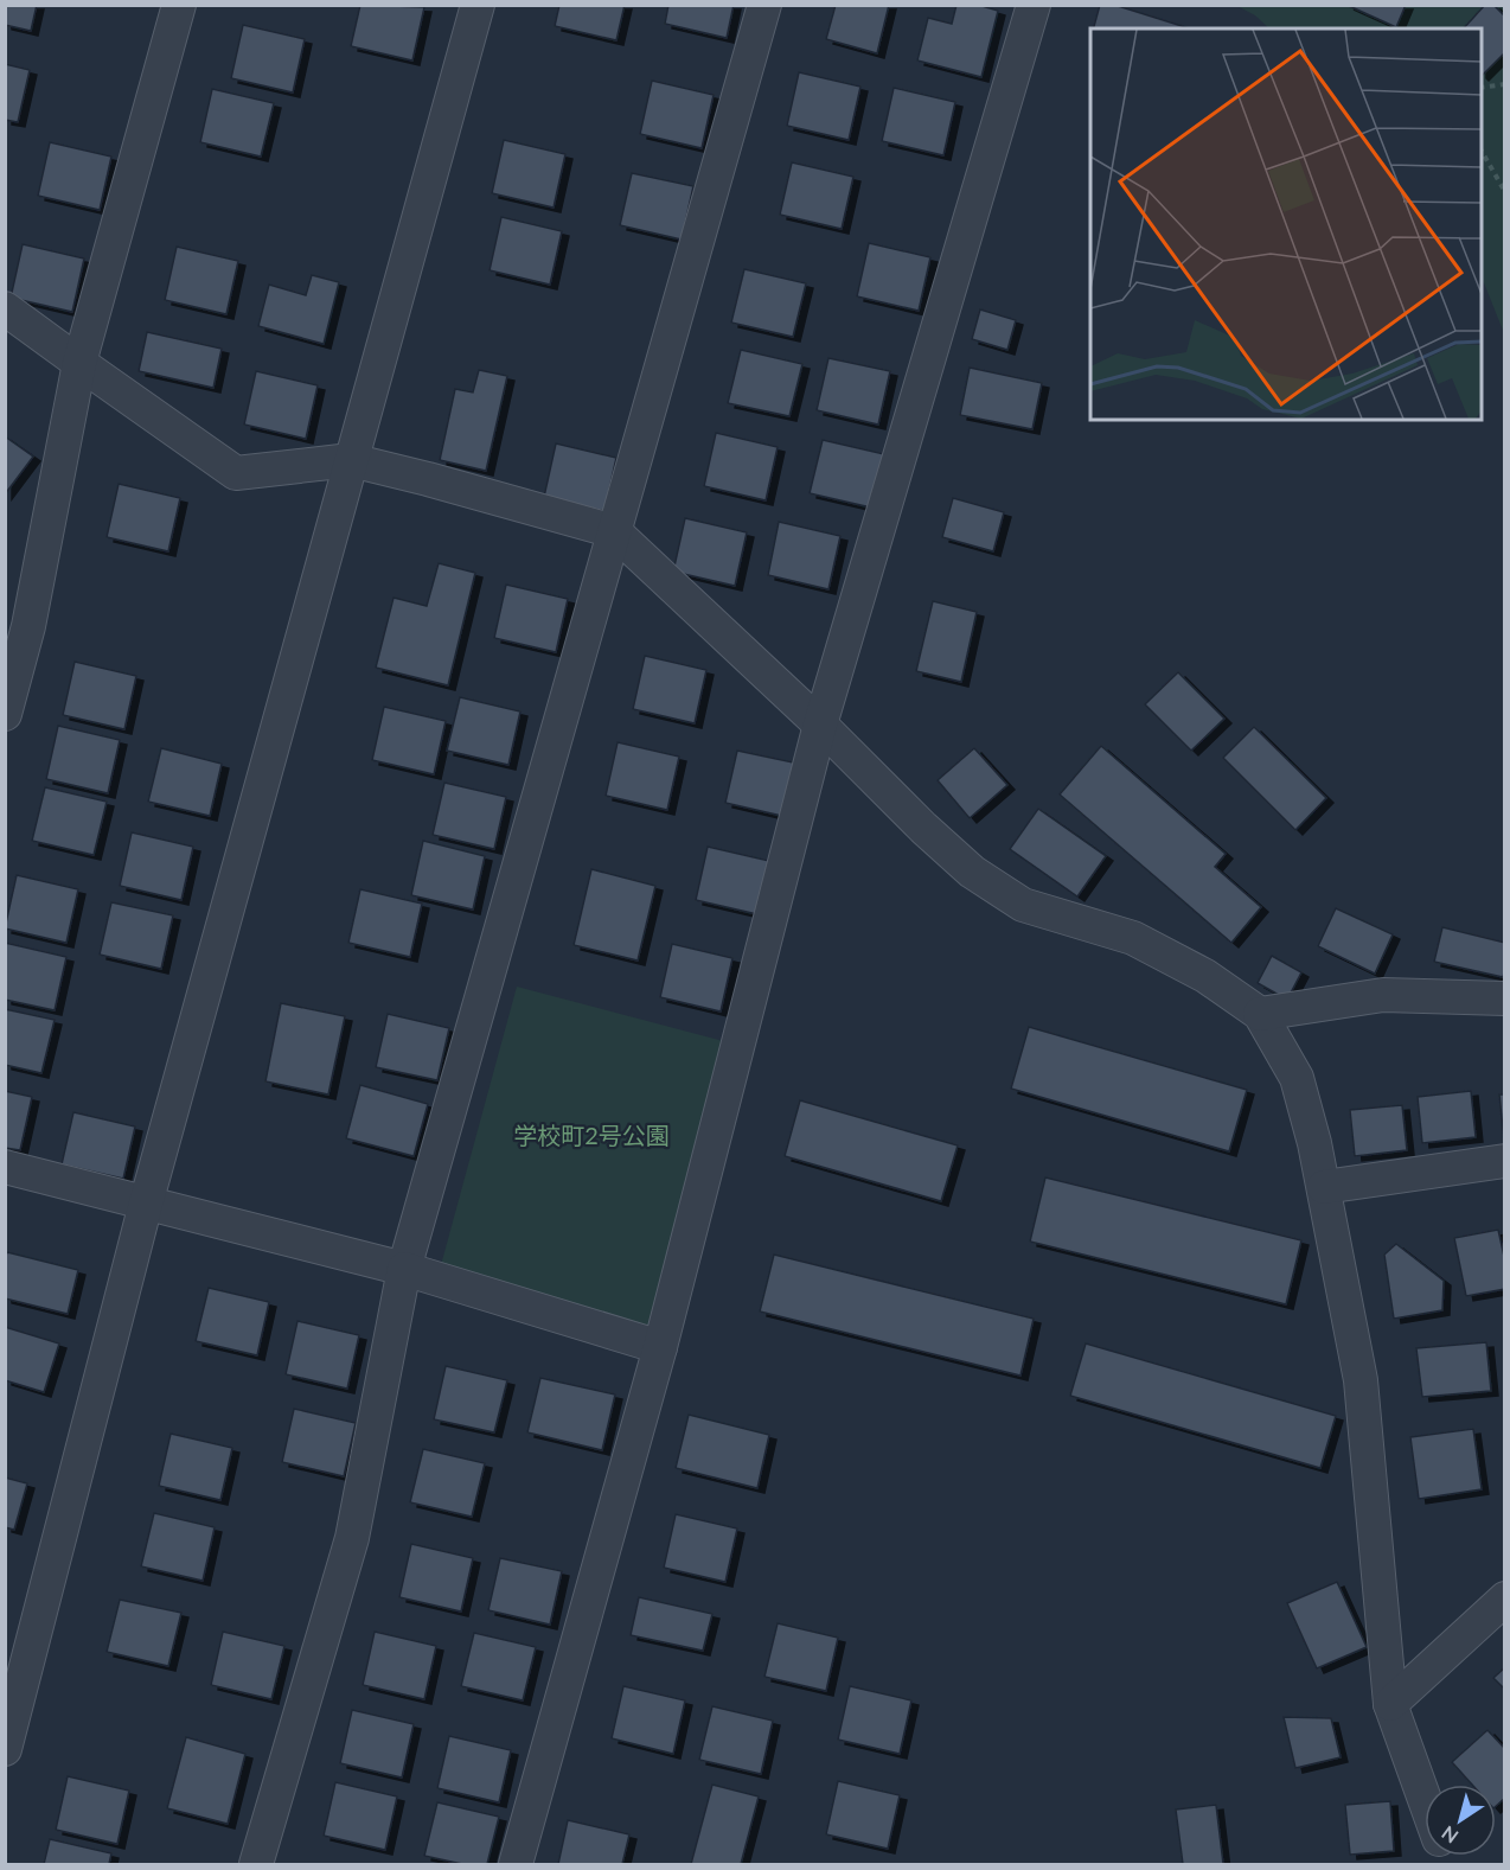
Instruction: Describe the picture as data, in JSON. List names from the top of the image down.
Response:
{
  "parks": ["学校町2号公園"],
  "north": "bottom left"
}
